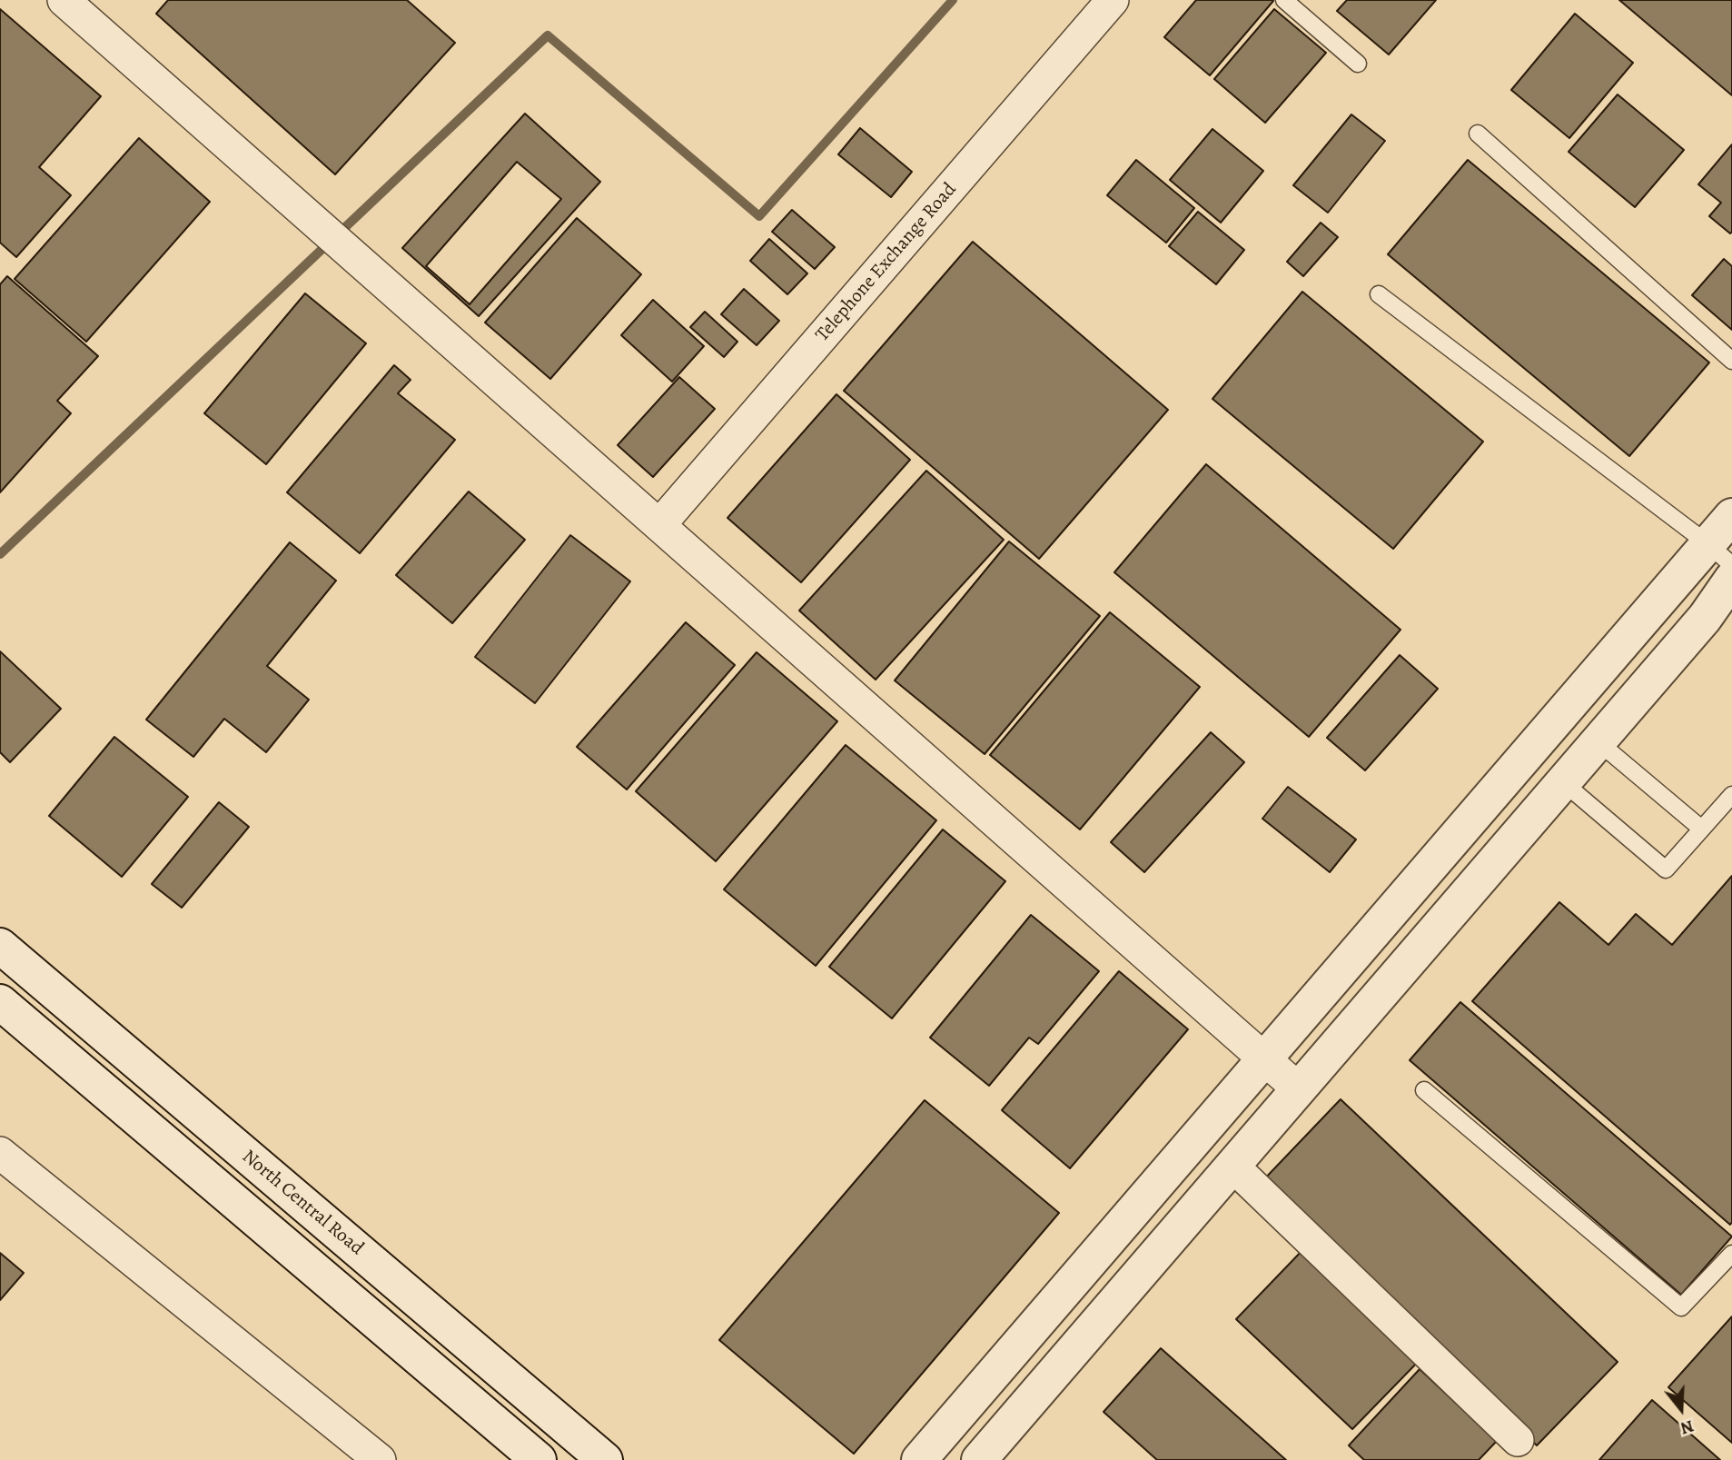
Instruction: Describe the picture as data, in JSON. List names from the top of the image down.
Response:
{
  "streets": {
    "street": ["Telephone Exchange Road", "North Central Road"]
  },
  "north": "bottom"
}
